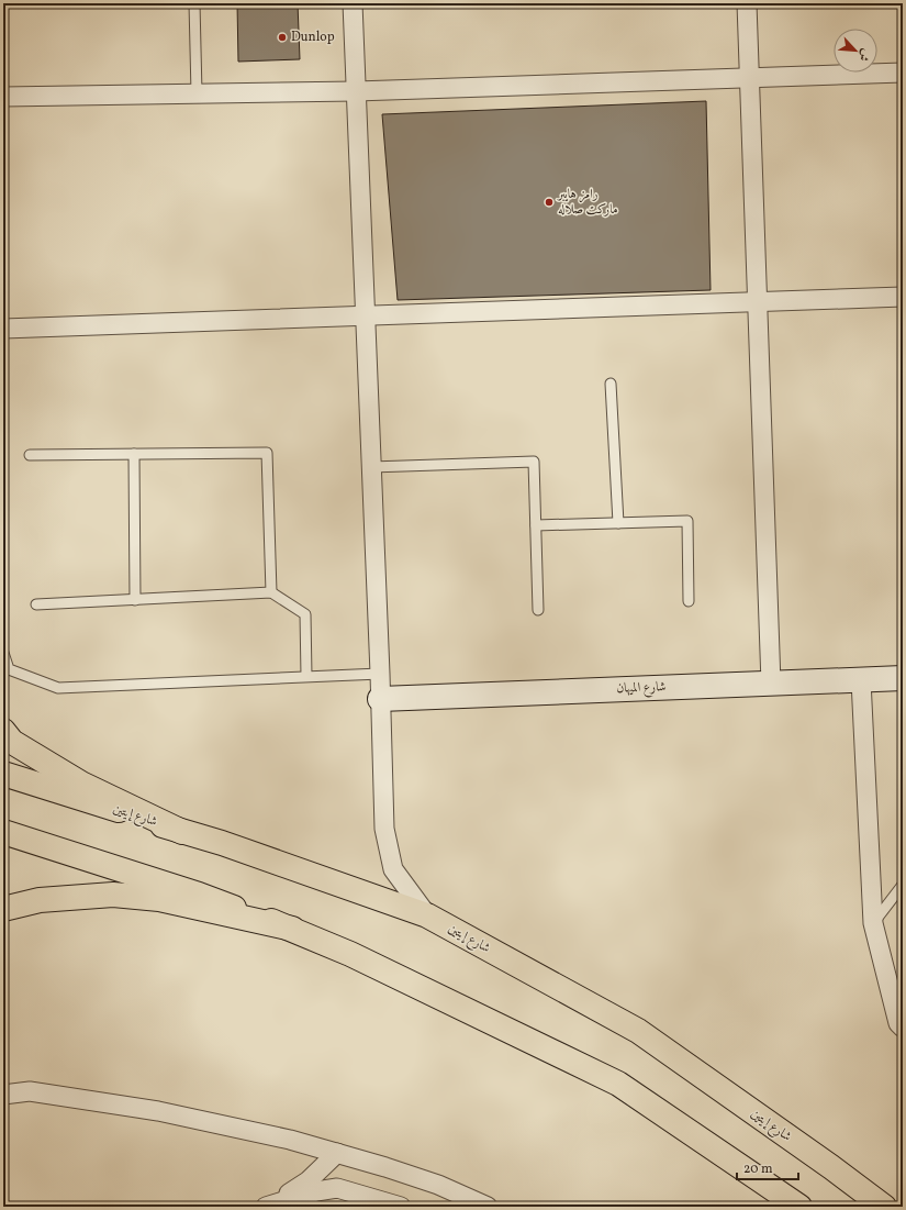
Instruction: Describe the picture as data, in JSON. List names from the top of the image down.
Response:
{
  "streets": {
    "main road": ["شارع إيتين"],
    "street": ["شارع الميهان"]
  },
  "places": ["Dunlop", "رامز هايبر ماركت صلاله"],
  "scale_bar": "20 m",
  "north": "bottom right"
}
